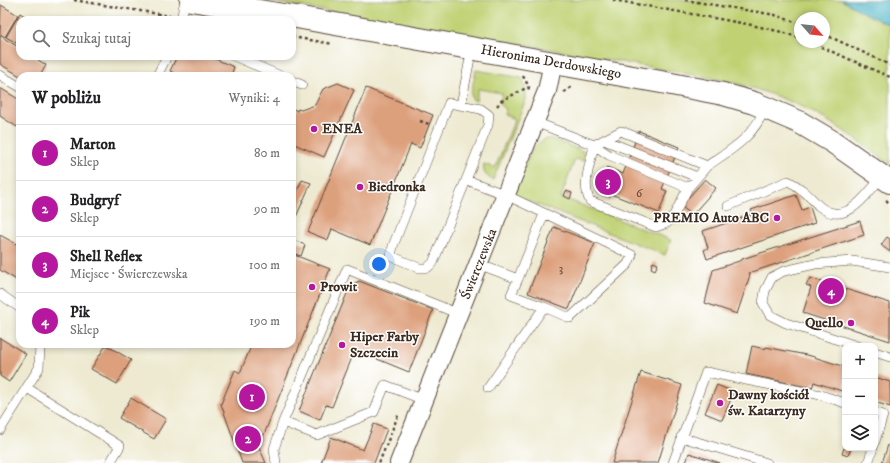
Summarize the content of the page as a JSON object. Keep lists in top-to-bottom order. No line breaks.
{"streets":{"main road":["Hieronima Derdowskiego"],"street":["Świerczewska"]},"crossings":[["Hieronima Derdowskiego","Świerczewska"]],"places":["ENEA","Biedronka","PREMIO Auto ABC","Prowit","Quello","Hiper Farby Szczecin","Dawny kościół św. Katarzyny"],"house_numbers":["6","3"],"north":"bottom right","page":{"search":"Szukaj tutaj","heading":["W pobliżu","Wyniki: 4"],"list":[{"mark":"1","name":"Marton","note":"Sklep","value":"80 m"},{"mark":"2","name":"Budgryf","note":"Sklep","value":"90 m"},{"mark":"3","name":"Shell Reflex","note":"Miejsce · Świerczewska","value":"100 m"},{"mark":"4","name":"Pik","note":"Sklep","value":"190 m"}],"pins":["3","4","1","2"],"map_buttons":["+","−"]}}
